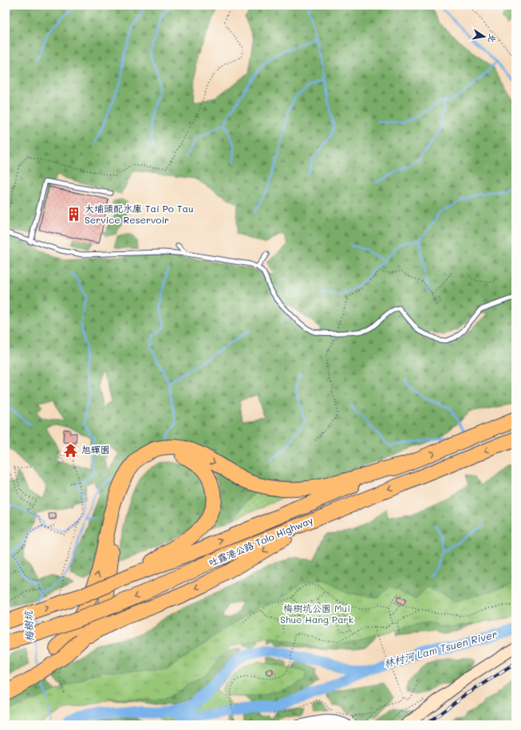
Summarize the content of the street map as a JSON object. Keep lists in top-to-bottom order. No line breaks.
{"streets":{"highway":["吐露港公路 Tolo Highway"]},"water":["梅樹坑","林村河 Lam Tsuen River"],"parks":["梅樹坑公園 Mui Shue Hang Park"],"places":{"building":["大埔頭配水庫 Tai Po Tau Service Reservoir"],"temple":["旭輝園"]},"north":"right"}
